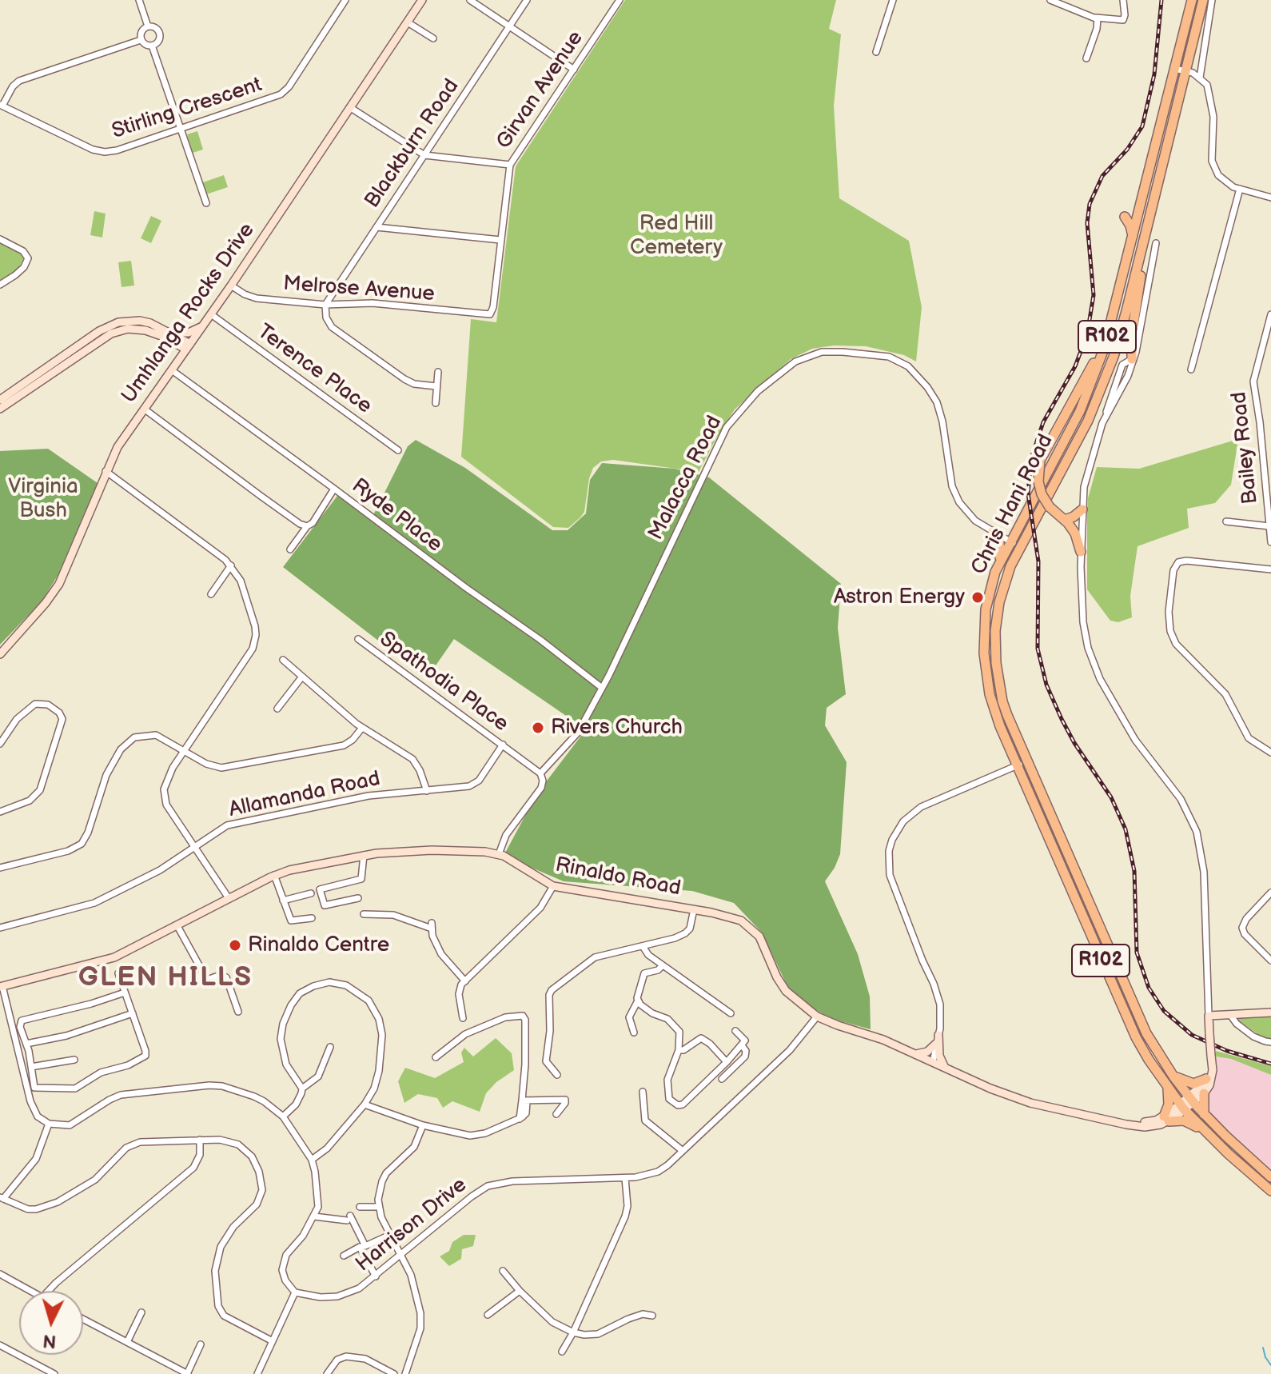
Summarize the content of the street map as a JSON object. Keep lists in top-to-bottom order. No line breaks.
{"streets":{"main road":["R102","Chris Hani Road"],"street":["Girvan Avenue","Stirling Crescent","Blackburn Road","Melrose Avenue","Umhlanga Rocks Drive","Terence Place","Bailey Road","Malacca Road","Ryde Place","Spathodia Place","Allamanda Road","Rinaldo Road","Harrison Drive"]},"crossings":[["Girvan Avenue","Melrose Avenue"],["Blackburn Road","Melrose Avenue"],["Melrose Avenue","Umhlanga Rocks Drive"],["Umhlanga Rocks Drive","Terence Place"],["Umhlanga Rocks Drive","Ryde Place"],["Malacca Road","Chris Hani Road"],["Malacca Road","Ryde Place"],["Malacca Road","Spathodia Place"],["Malacca Road","Rinaldo Road"],["Chris Hani Road","Rinaldo Road"],["Spathodia Place","Allamanda Road"],["Rinaldo Road","Harrison Drive"]],"districts":["GLEN HILLS"],"parks":["Red Hill Cemetery","Virginia Bush"],"places":["Astron Energy","Rivers Church","Rinaldo Centre"],"north":"bottom"}
